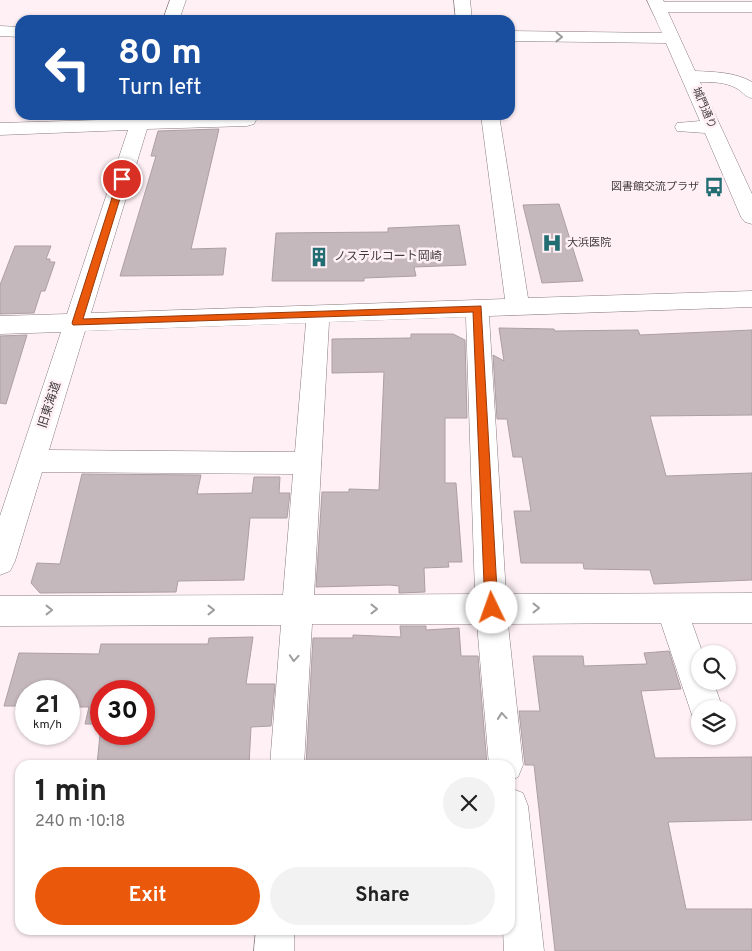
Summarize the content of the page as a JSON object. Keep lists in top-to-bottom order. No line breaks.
{"streets":{"street":["城門通り","旧東海道"]},"places":{"bus stop":["図書館交流プラザ"],"hospital":["大浜医院"],"building":["ノステルコート岡崎"]},"page":{"turn":["80 m","Turn left"],"speed":"21 km/h","limit":"30","heading":["1 min","240 m · 10:18"],"buttons":["Exit","Share"]}}
